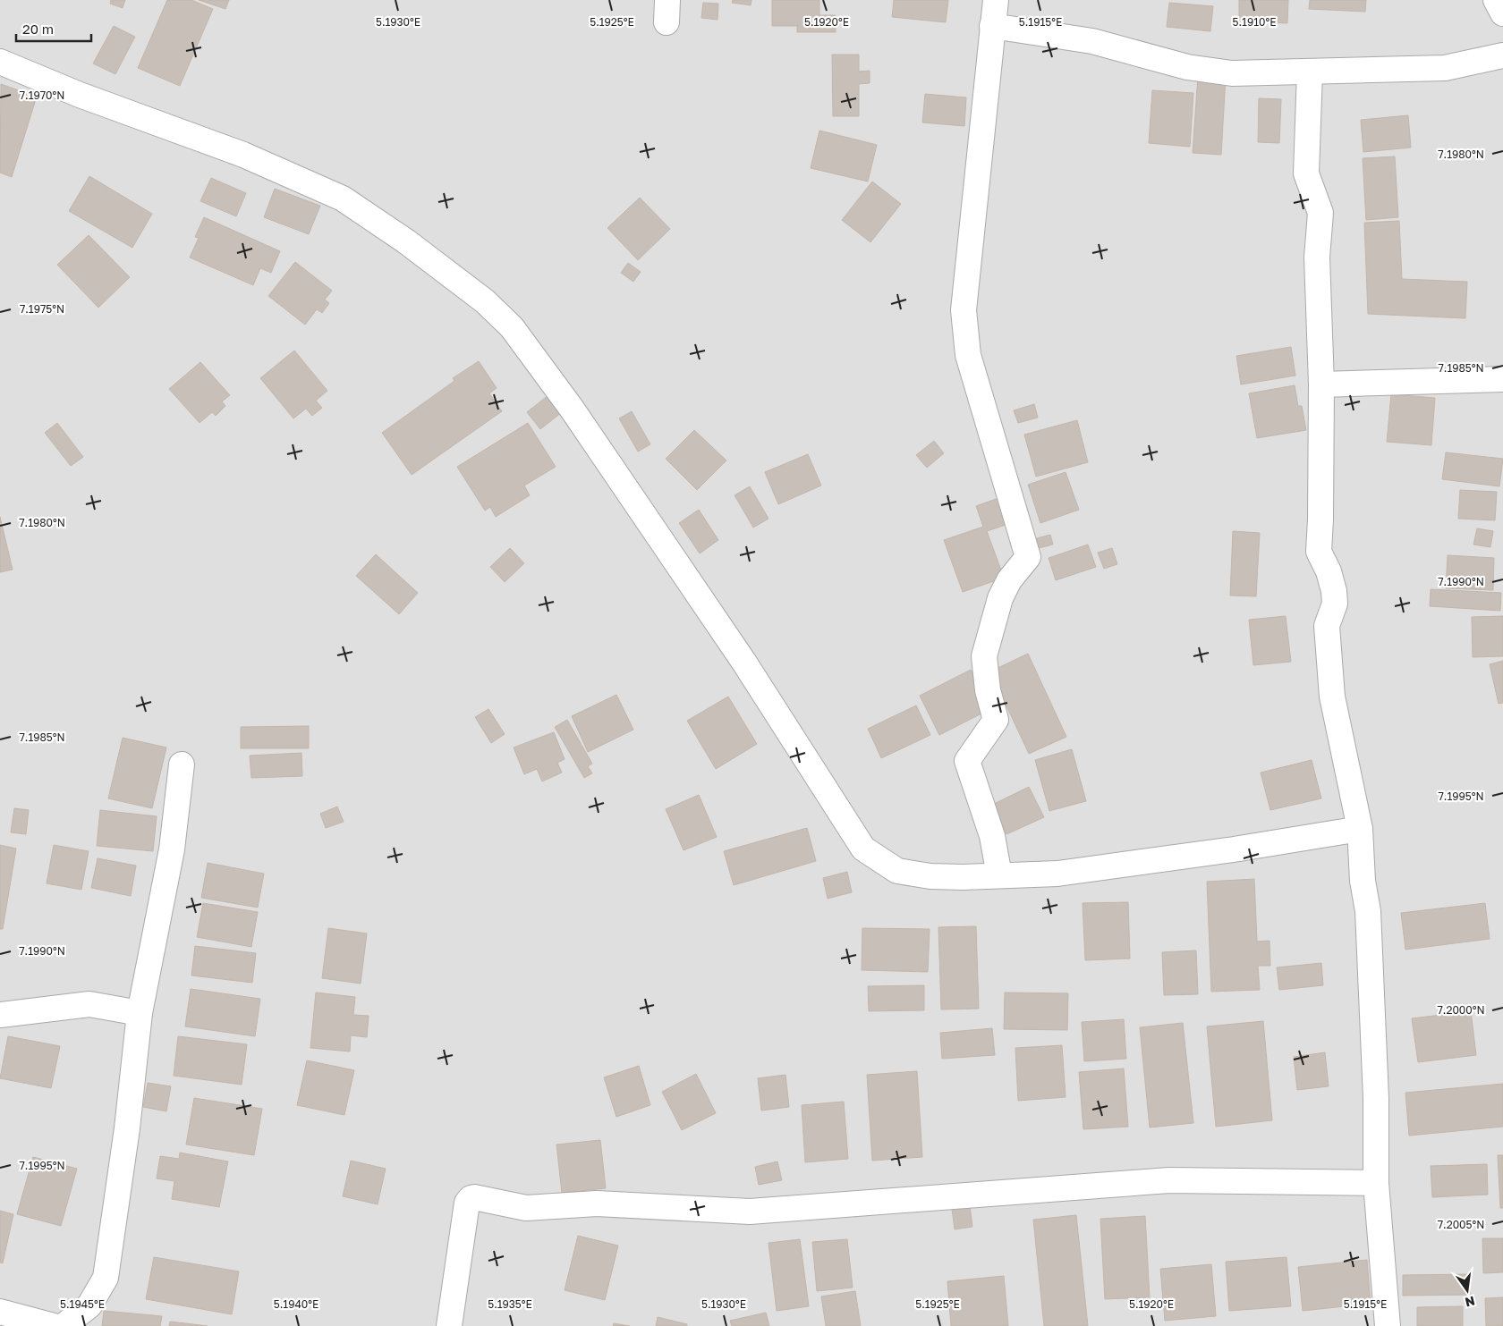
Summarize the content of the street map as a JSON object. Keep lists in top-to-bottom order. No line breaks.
{"scale_bar":"20 m","north":"bottom","coordinates":["5.1930°E","5.1925°E","5.1920°E","5.1915°E","5.1910°E","7.1970°N","7.1980°N","7.1975°N","7.1985°N","7.1990°N","7.1995°N","7.2000°N","7.2005°N","5.1945°E","5.1940°E","5.1935°E"]}
